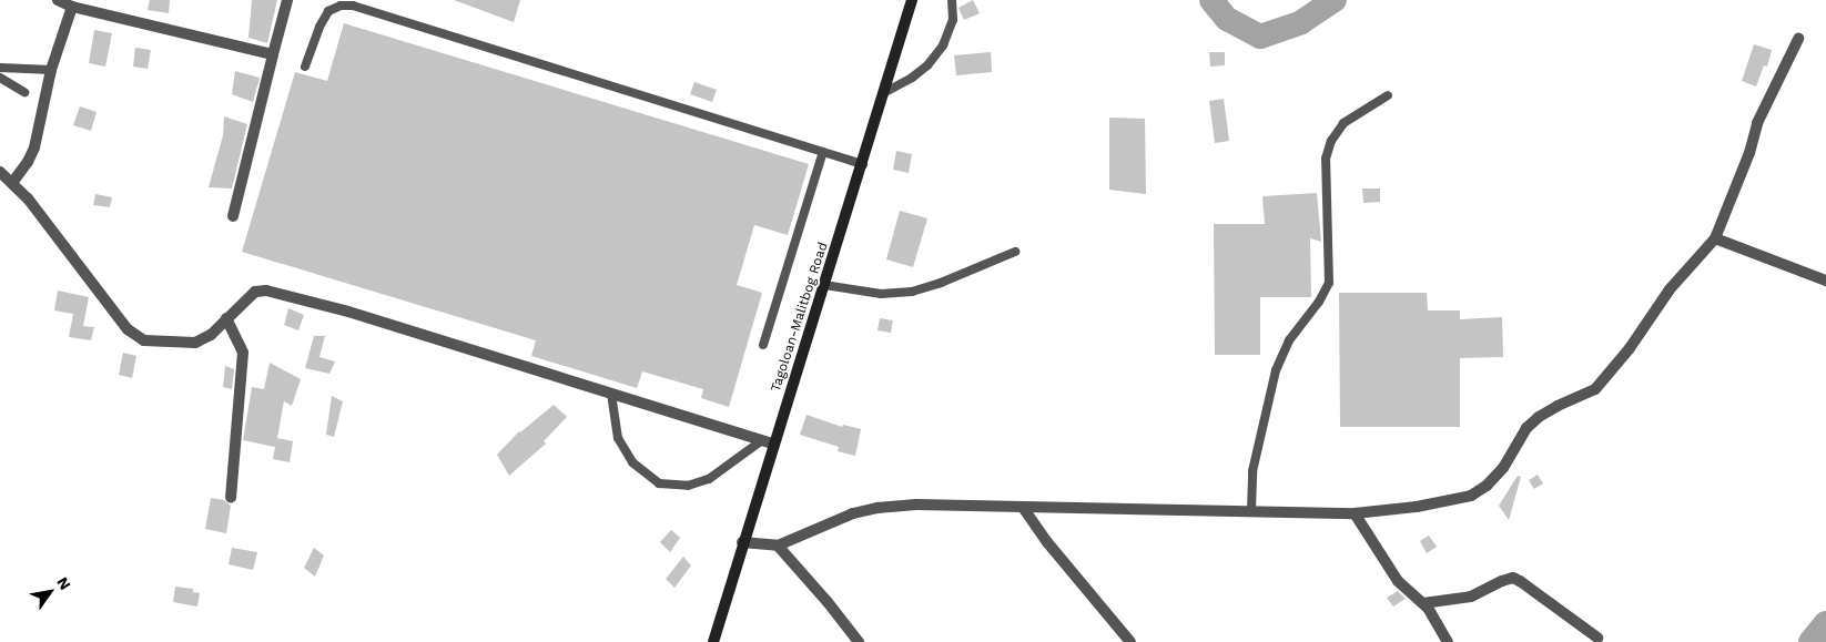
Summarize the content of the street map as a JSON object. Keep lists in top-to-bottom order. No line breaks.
{"streets":{"main road":["Tagoloan-Malitbog Road"]},"north":"top right"}
